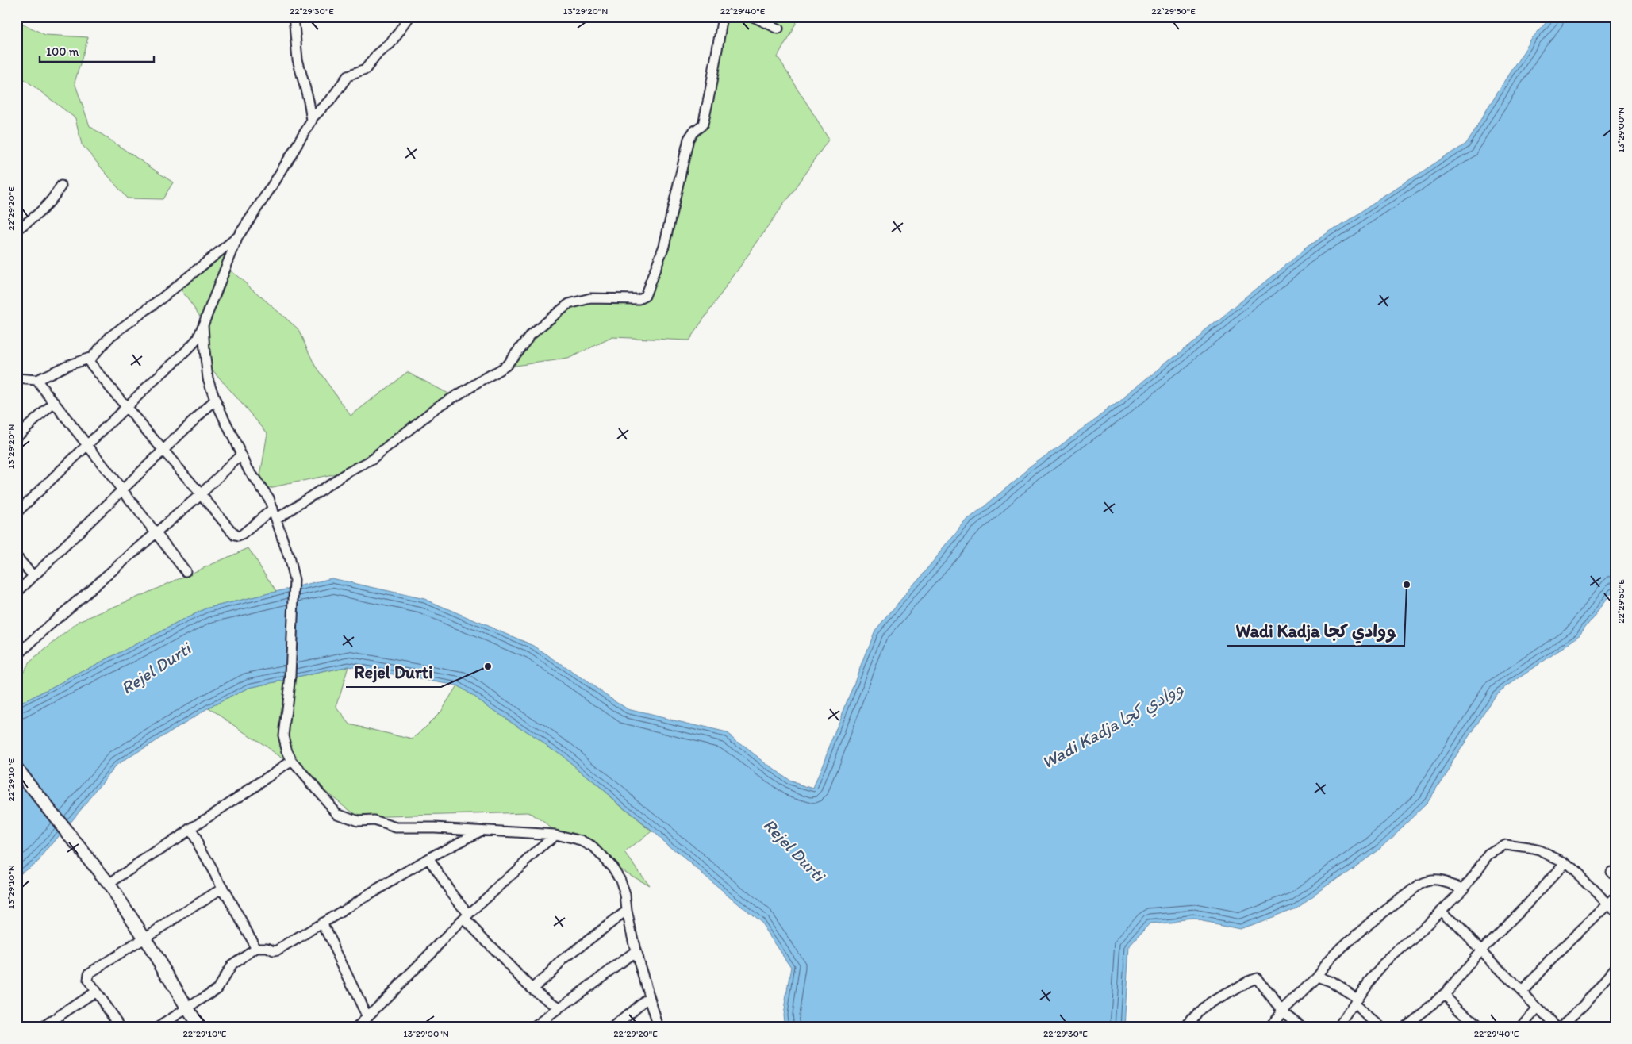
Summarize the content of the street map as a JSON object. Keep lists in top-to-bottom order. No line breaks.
{"water":["Rejel Durti","Wadi Kadja ووادي كجا"],"places":["Wadi Kadja ووادي كجا","Rejel Durti"],"scale_bar":"100 m","coordinates":["22°29'30\"E","13°29'20\"N","22°29'40\"E","22°29'50\"E","13°29'00\"N","22°29'20\"E","22°29'10\"E","13°29'10\"N"]}
